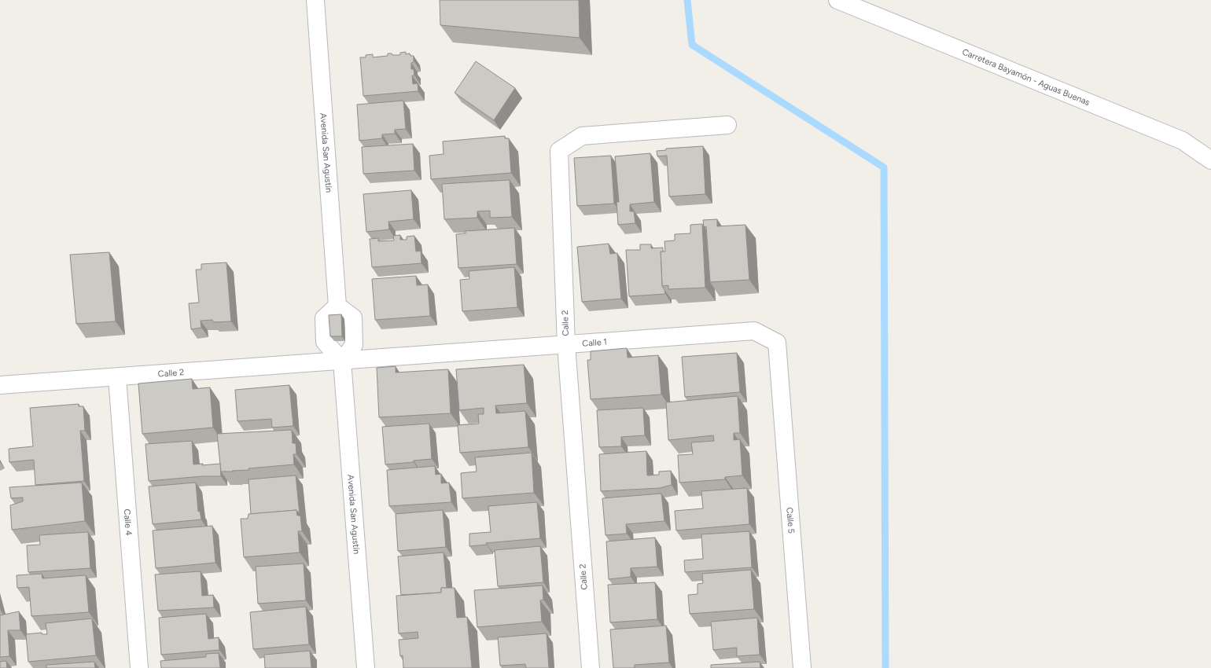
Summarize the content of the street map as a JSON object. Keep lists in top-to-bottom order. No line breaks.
{"streets":{"street":["Carretera Bayamón - Aguas Buenas","Avenida San Agustín","Calle 2","Calle 1","Calle 5","Calle 4"]},"crossings":[["Avenida San Agustín","Calle 2"],["Avenida San Agustín","Calle 1"],["Calle 2","Calle 1"],["Calle 2","Calle 4"],["Calle 1","Calle 5"]]}
